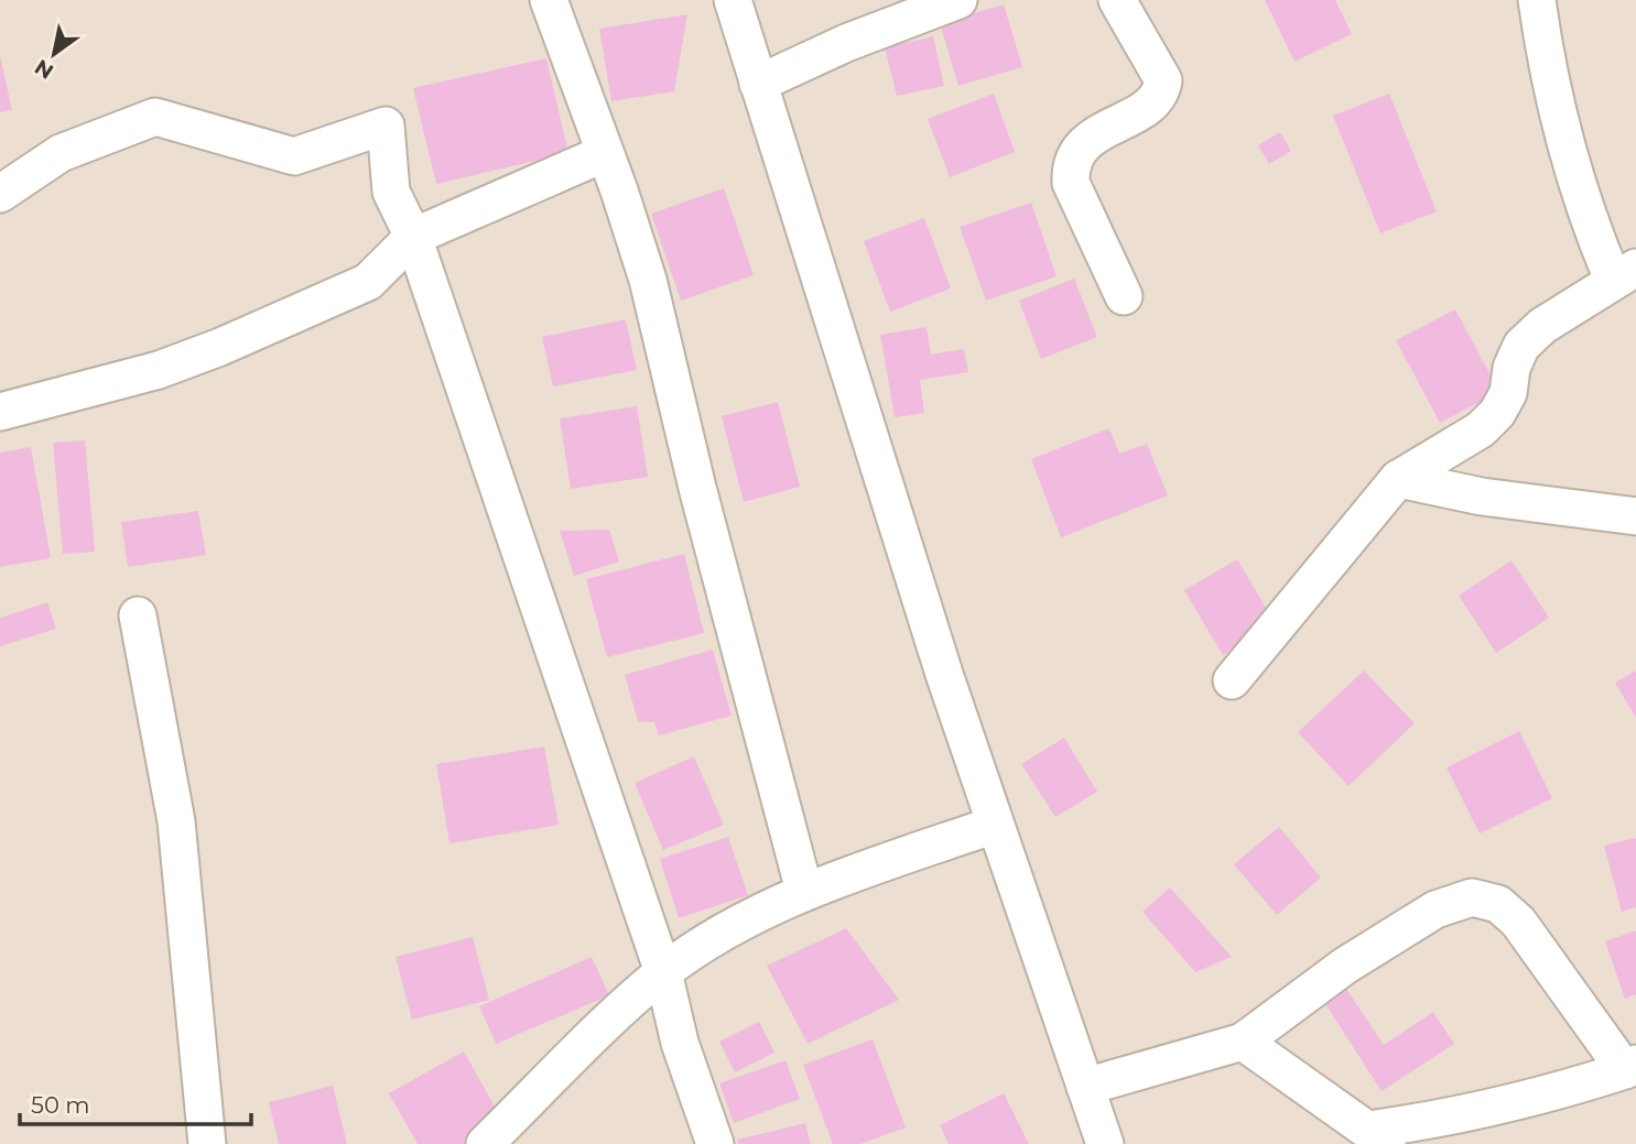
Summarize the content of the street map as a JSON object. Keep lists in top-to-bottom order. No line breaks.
{"scale_bar":"50 m","north":"bottom left"}
